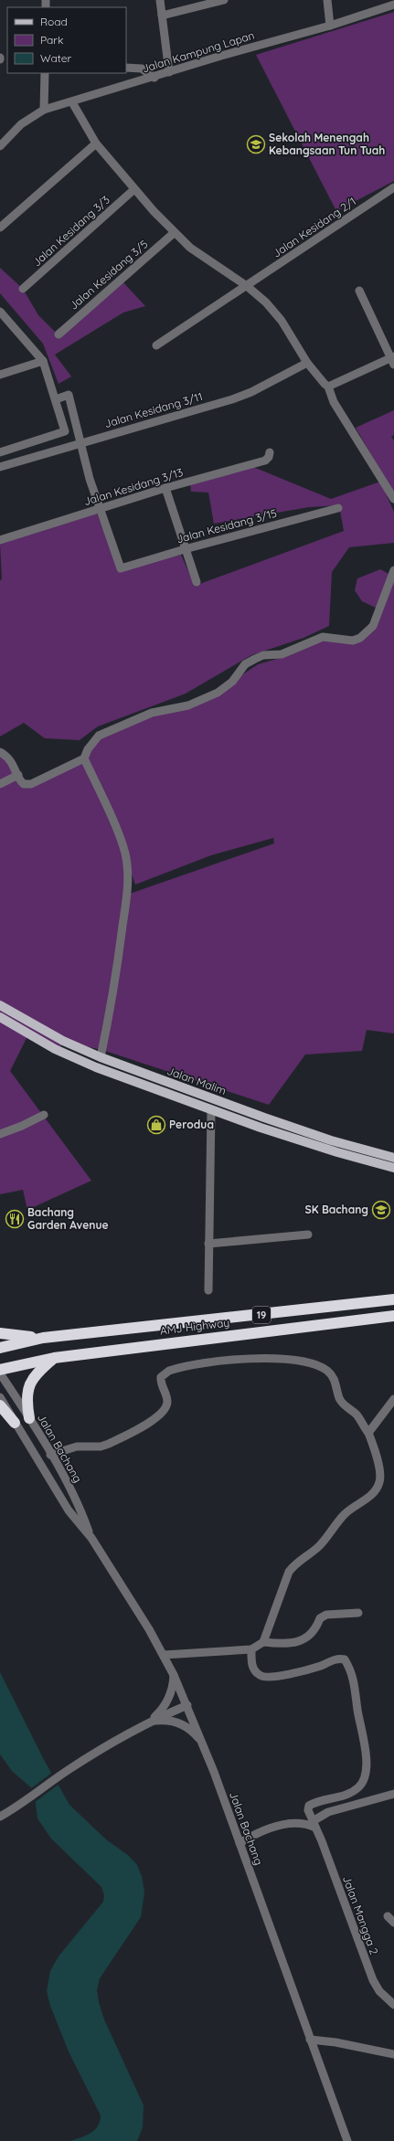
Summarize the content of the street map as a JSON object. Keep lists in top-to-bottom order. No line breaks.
{"streets":{"highway":["19","AMJ Highway"],"main road":["Jalan Malim"],"street":["Jalan Kampung Lapan","Jalan Kesidang 2/1","Jalan Kesidang 3/3","Jalan Kesidang 3/5","Jalan Kesidang 3/11","Jalan Kesidang 3/13","Jalan Kesidang 3/15","Jalan Bachang","Jalan Mangga 2"]},"crossings":[["Jalan Kesidang 3/13","Jalan Kesidang 3/15"]],"places":{"school or university":["Sekolah Menengah Kebangsaan Tun Tuah","SK Bachang"],"shop":["Perodua"],"restaurant":["Bachang Garden Avenue"]},"legend":["Road","Park","Water"]}
